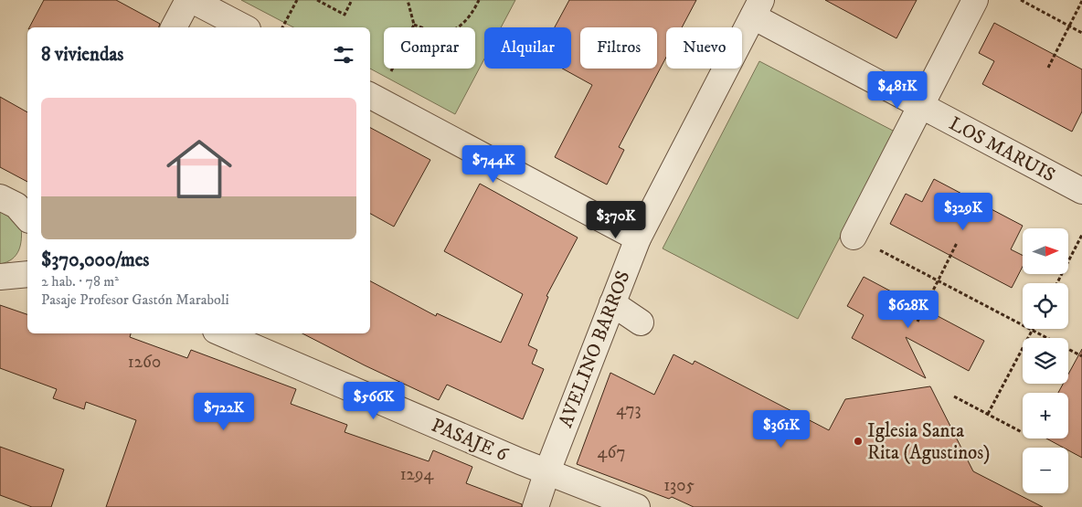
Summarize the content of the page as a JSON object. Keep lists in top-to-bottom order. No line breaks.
{"streets":{"street":["LOS MARUIS","AVELINO BARROS","PASAJE 6"]},"crossings":[["LOS MARUIS","AVELINO BARROS"],["AVELINO BARROS","PASAJE 6"]],"places":["Iglesia Santa Rita (Agustinos)"],"house_numbers":["1260","473","467","1294","1305"],"north":"right","page":{"chip":["Comprar","Alquilar","Filtros","Nuevo"],"heading":"8 viviendas","price":["$481K","$744K","$329K","$370K","$628K","$566K","$722K","$361K"],"list":[{"name":"$370,000/mes","note":"2 hab. · 78 m² · Pasaje Profesor Gastón Maraboli"}],"map_buttons":["+","−"]}}
